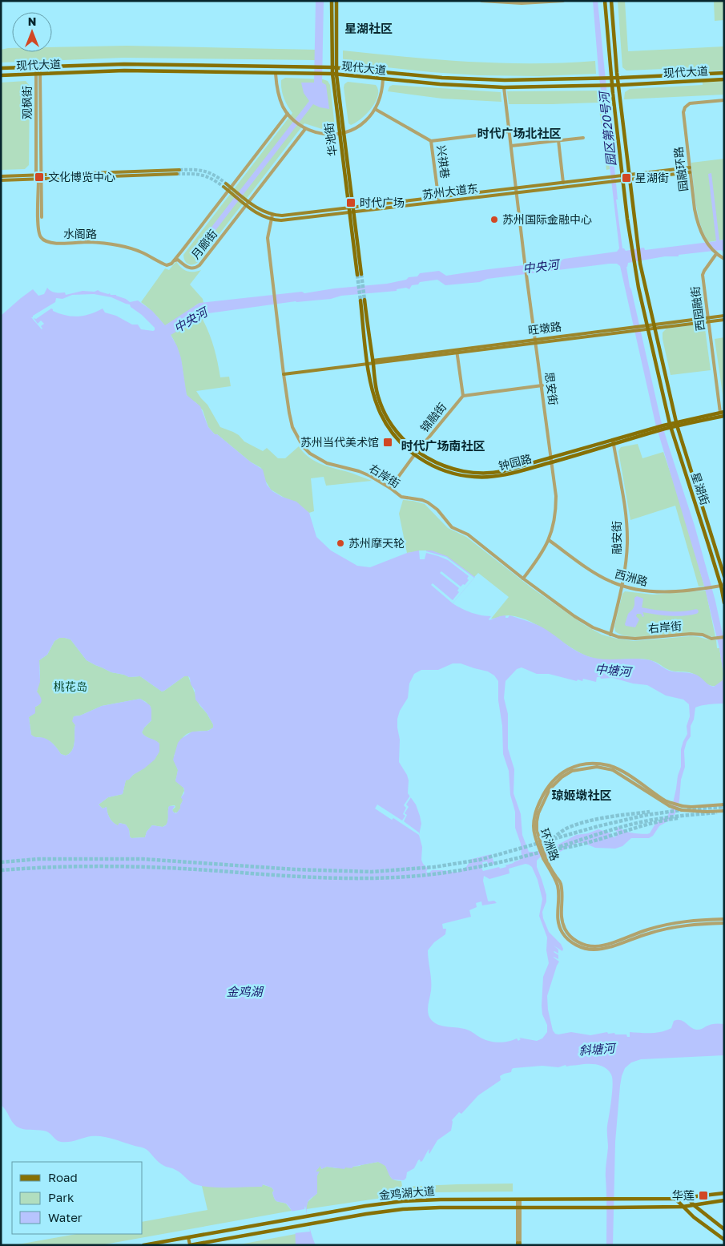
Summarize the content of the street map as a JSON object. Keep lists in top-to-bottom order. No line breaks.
{"streets":{"main road":["现代大道","华池街","苏州大道东","旺墩路","钟园路","星湖街","金鸡湖大道"],"street":["观枫街","兴祺巷","园融环路","水阁路","月廊街","西园融街","思安街","锦融街","右岸街","融安街","西洲路","环洲路"]},"crossings":[["现代大道","观枫街"],["现代大道","华池街"],["现代大道","思安街"],["现代大道","星湖街"],["观枫街","水阁路"],["华池街","苏州大道东"],["兴祺巷","苏州大道东"],["园融环路","苏州大道东"],["园融环路","西园融街"],["苏州大道东","月廊街"],["苏州大道东","思安街"],["苏州大道东","右岸街"],["苏州大道东","星湖街"],["水阁路","月廊街"],["西园融街","旺墩路"],["西园融街","钟园路"],["旺墩路","思安街"],["旺墩路","钟园路"],["旺墩路","右岸街"],["旺墩路","星湖街"],["思安街","钟园路"],["思安街","右岸街"],["思安街","西洲路"],["锦融街","钟园路"],["锦融街","右岸街"],["钟园路","星湖街"],["钟园路","融安街"],["右岸街","融安街"],["星湖街","西洲路"],["融安街","西洲路"]],"districts":["星湖社区","时代广场北社区","时代广场南社区","琼姬墩社区"],"water":["园区第20号河","中央河","中塘河","金鸡湖","斜塘河"],"parks":["桃花岛"],"places":{"transit":["文化博览中心","星湖街","时代广场","苏州当代美术馆","华莲"],"other":["苏州国际金融中心","苏州摩天轮"]},"legend":["Road","Park","Water"],"north":"top"}
